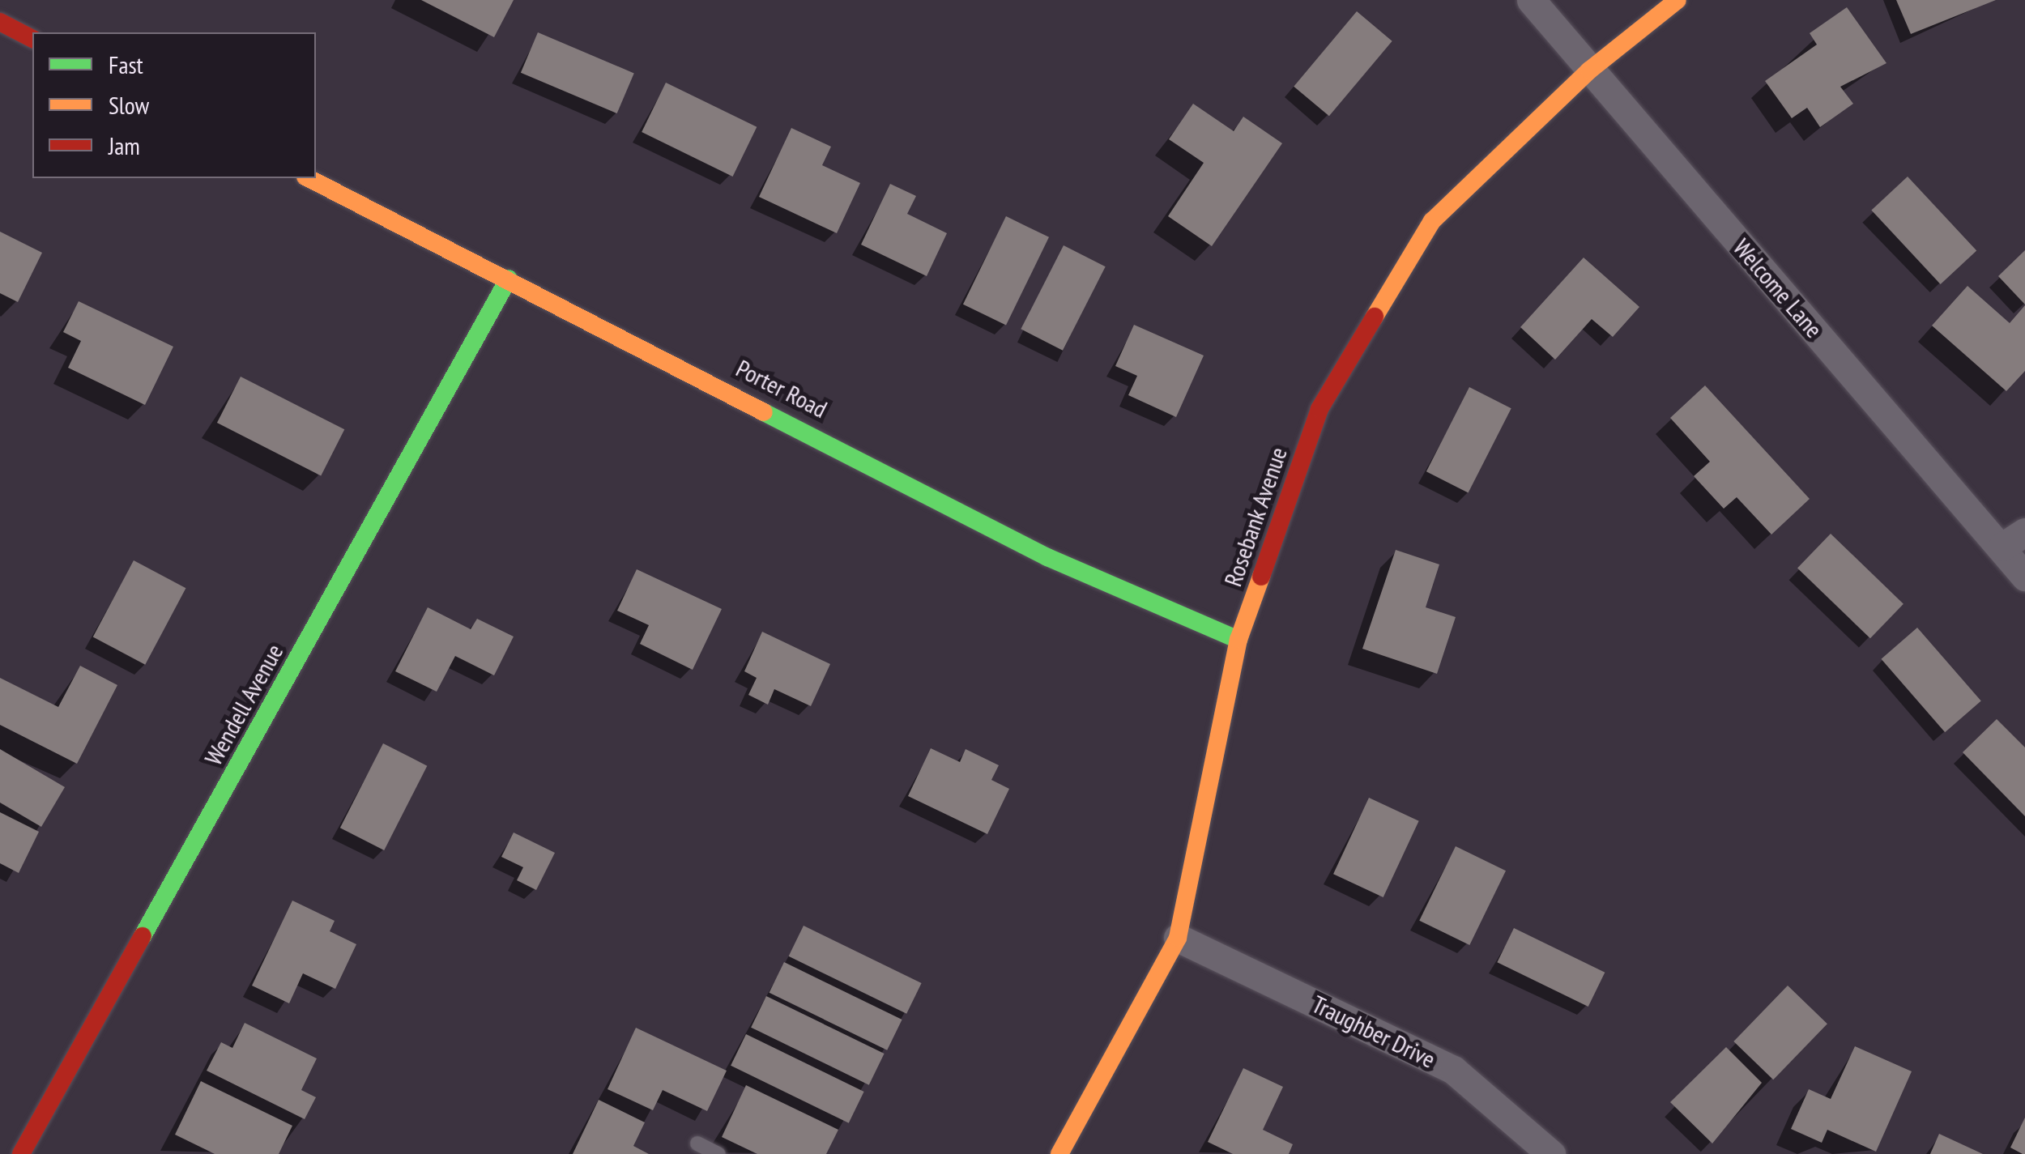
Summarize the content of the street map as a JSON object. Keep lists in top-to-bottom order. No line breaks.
{"streets":{"street":["Welcome Lane","Porter Road","Rosebank Avenue","Wendell Avenue","Traughber Drive"]},"crossings":[["Welcome Lane","Rosebank Avenue"],["Porter Road","Rosebank Avenue"],["Porter Road","Wendell Avenue"],["Rosebank Avenue","Traughber Drive"]],"legend":["Fast","Slow","Jam"]}
